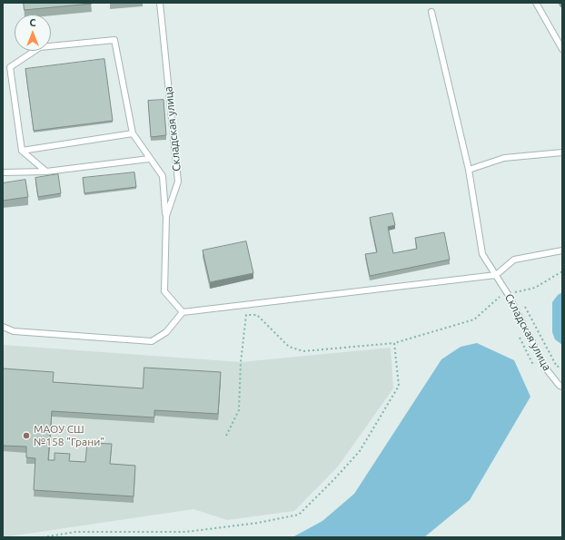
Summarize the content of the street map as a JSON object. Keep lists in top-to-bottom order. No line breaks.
{"streets":{"lane":["Складская улица"]},"places":["МАОУ СШ №158 \"Грани\""],"north":"top"}
